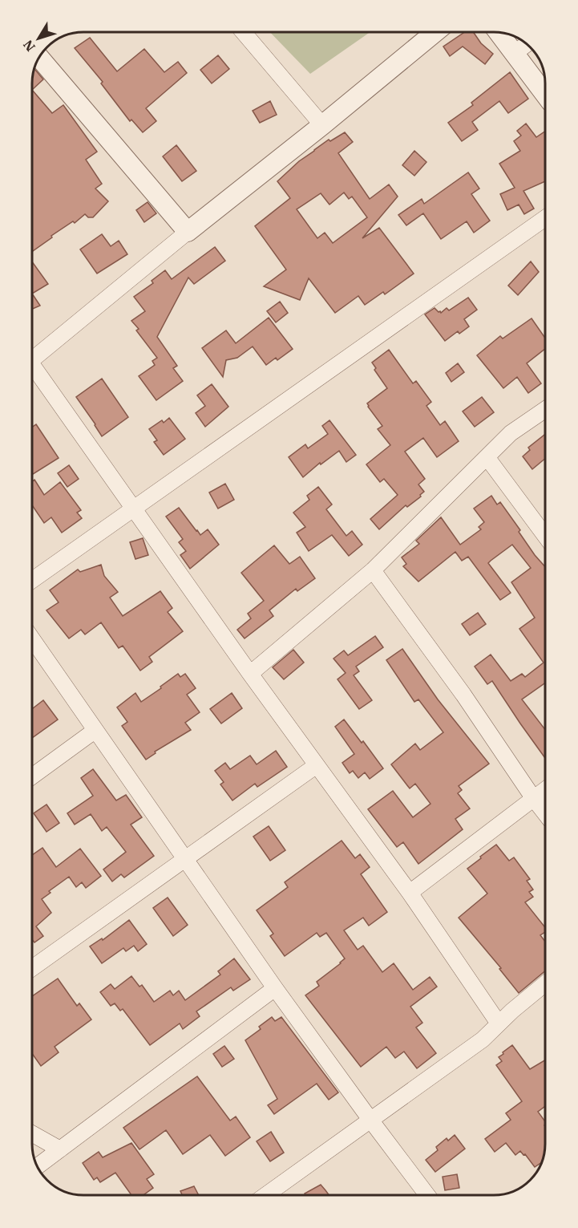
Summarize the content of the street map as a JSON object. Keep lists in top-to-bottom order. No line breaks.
{"north":"bottom left"}
